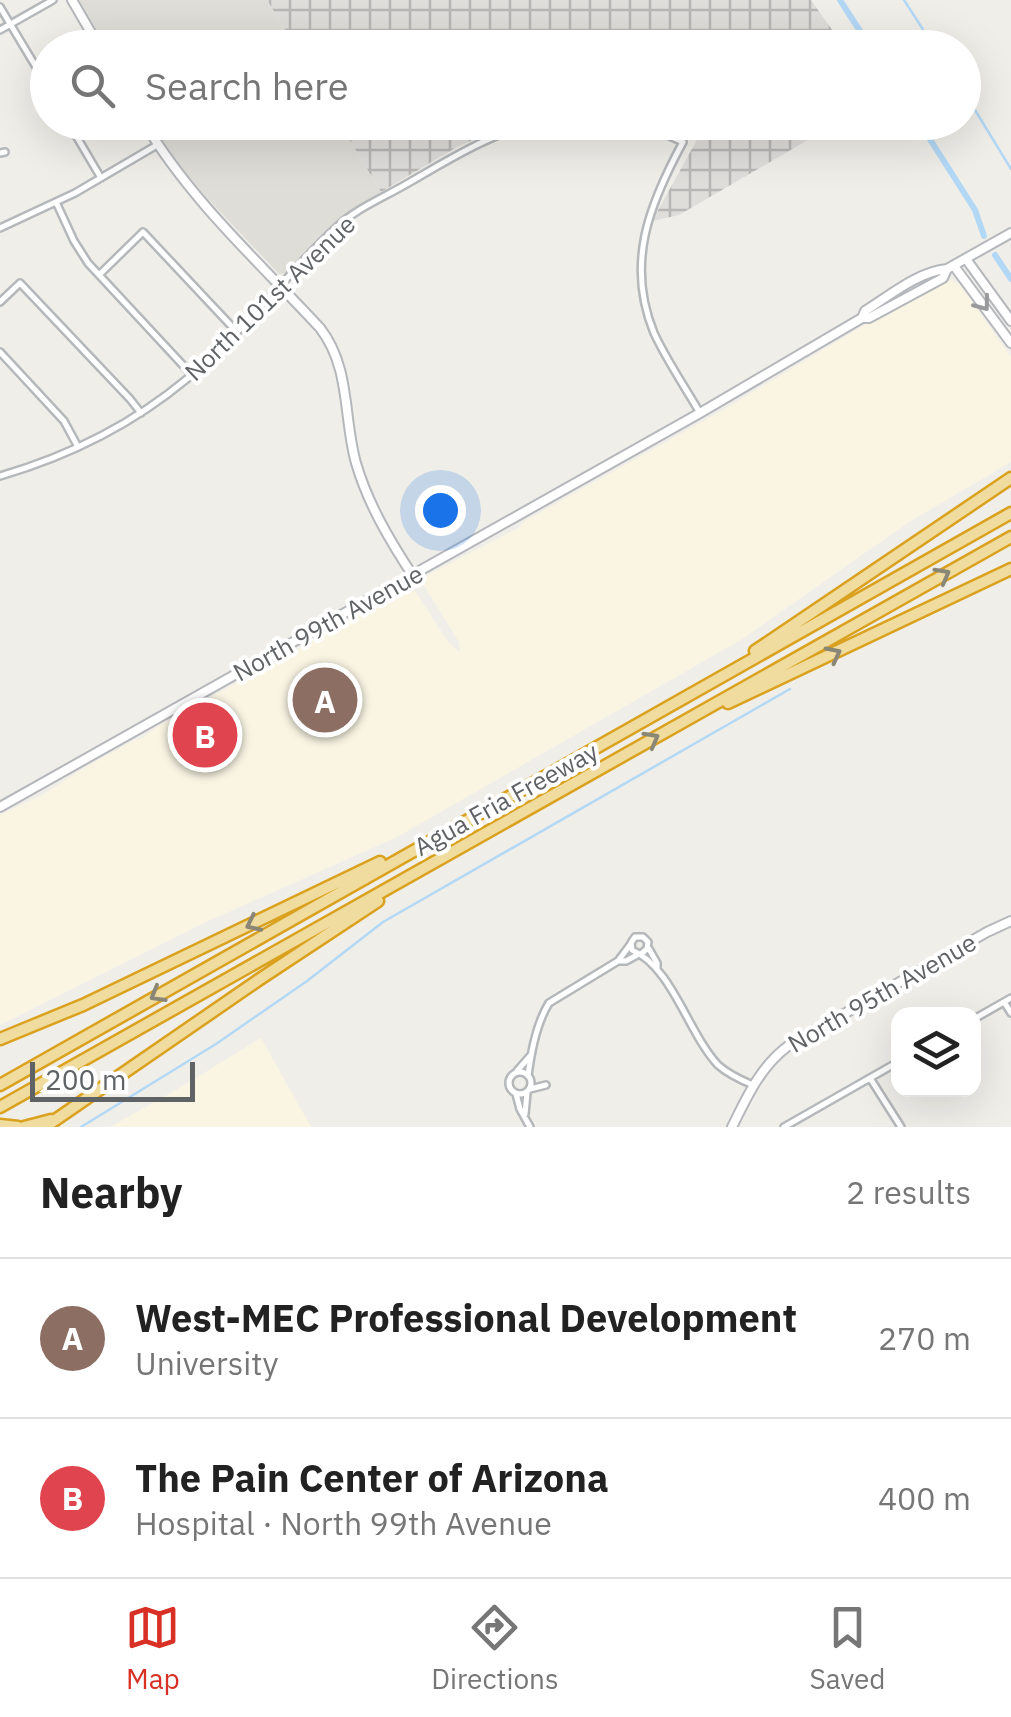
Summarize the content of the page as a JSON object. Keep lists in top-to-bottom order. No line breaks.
{"streets":{"highway":["Agua Fria Freeway"],"main road":["North 99th Avenue","North 95th Avenue"],"street":["North 101st Avenue"]},"scale_bar":"200 m","page":{"search":"Search here","pins":["A","B"],"scale":"200 m","heading":["Nearby","2 results"],"list":[{"mark":"A","name":"West-MEC Professional Development","note":"University","value":"270 m"},{"mark":"B","name":"The Pain Center of Arizona","note":"Hospital · North 99th Avenue","value":"400 m"}],"nav":["Map","Directions","Saved"]}}
